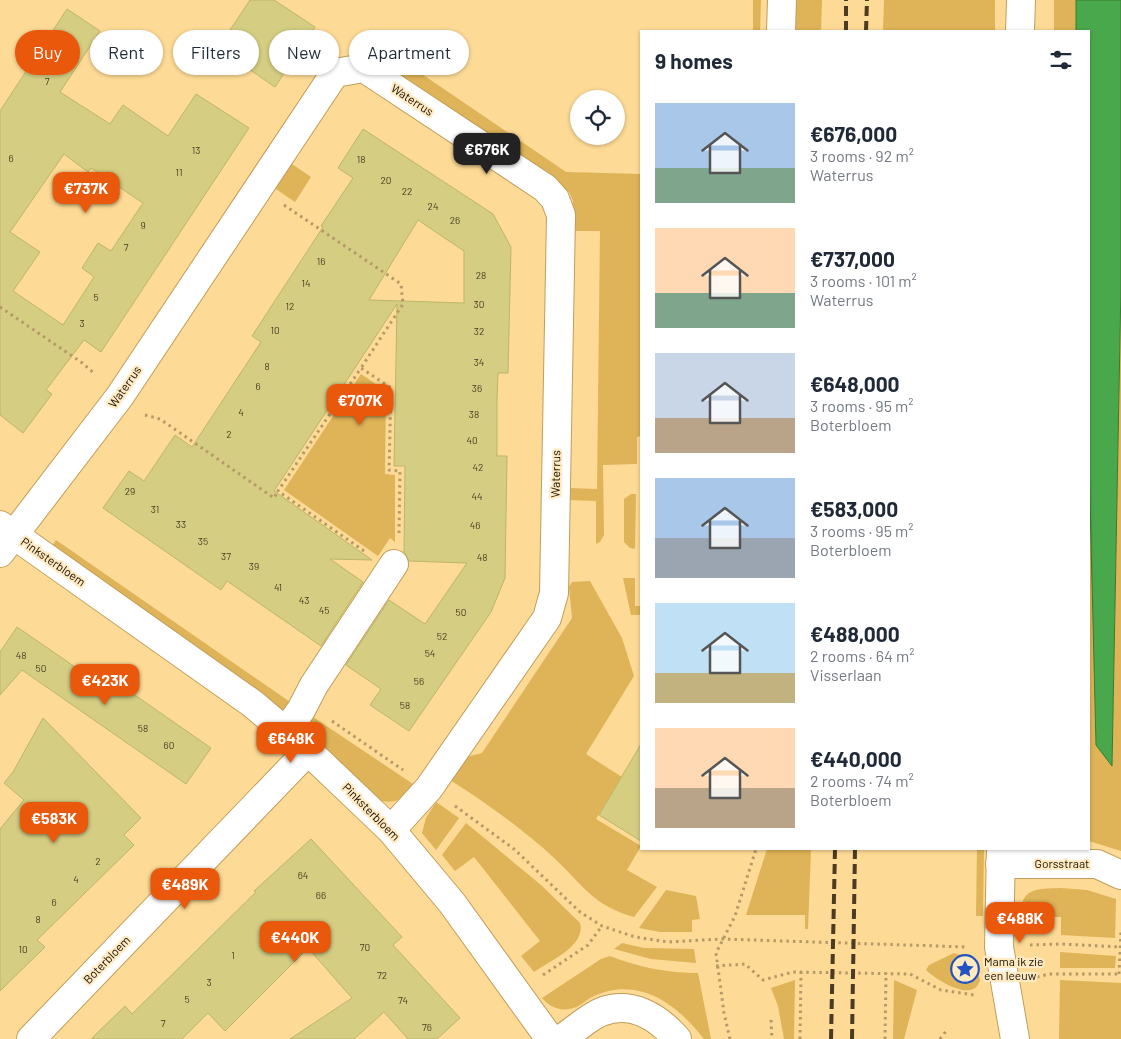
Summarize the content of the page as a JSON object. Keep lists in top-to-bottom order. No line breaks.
{"streets":{"street":["Waterrus","Pinksterbloem","Gorsstraat","Boterbloem"]},"crossings":[["Waterrus","Pinksterbloem"],["Pinksterbloem","Boterbloem"]],"places":{"place":["Mama ik zie een leeuw"]},"house_numbers":["7","13","6","18","11","20","22","24","26","9","7","16","28","14","5","30","12","3","10","32","34","8","6","36","4","38","2","40","42","29","44","31","33","46","35","37","48","39","41","43","45","50","52","54","48","50","56","58","58","60","2","64","4","66","6","8","70","10","1","72","3","5","74","7","76"],"page":{"chip":["Buy","Rent","Filters","New","Apartment"],"heading":"9 homes","list":[{"name":"€676,000","note":"3 rooms · 92 m² · Waterrus"},{"name":"€737,000","note":"3 rooms · 101 m² · Waterrus"},{"name":"€648,000","note":"3 rooms · 95 m² · Boterbloem"},{"name":"€583,000","note":"3 rooms · 95 m² · Boterbloem"},{"name":"€488,000","note":"2 rooms · 64 m² · Visserlaan"},{"name":"€440,000","note":"2 rooms · 74 m² · Boterbloem"}],"price":["€676K","€737K","€707K","€423K","€648K","€583K","€489K","€488K","€440K"]}}
